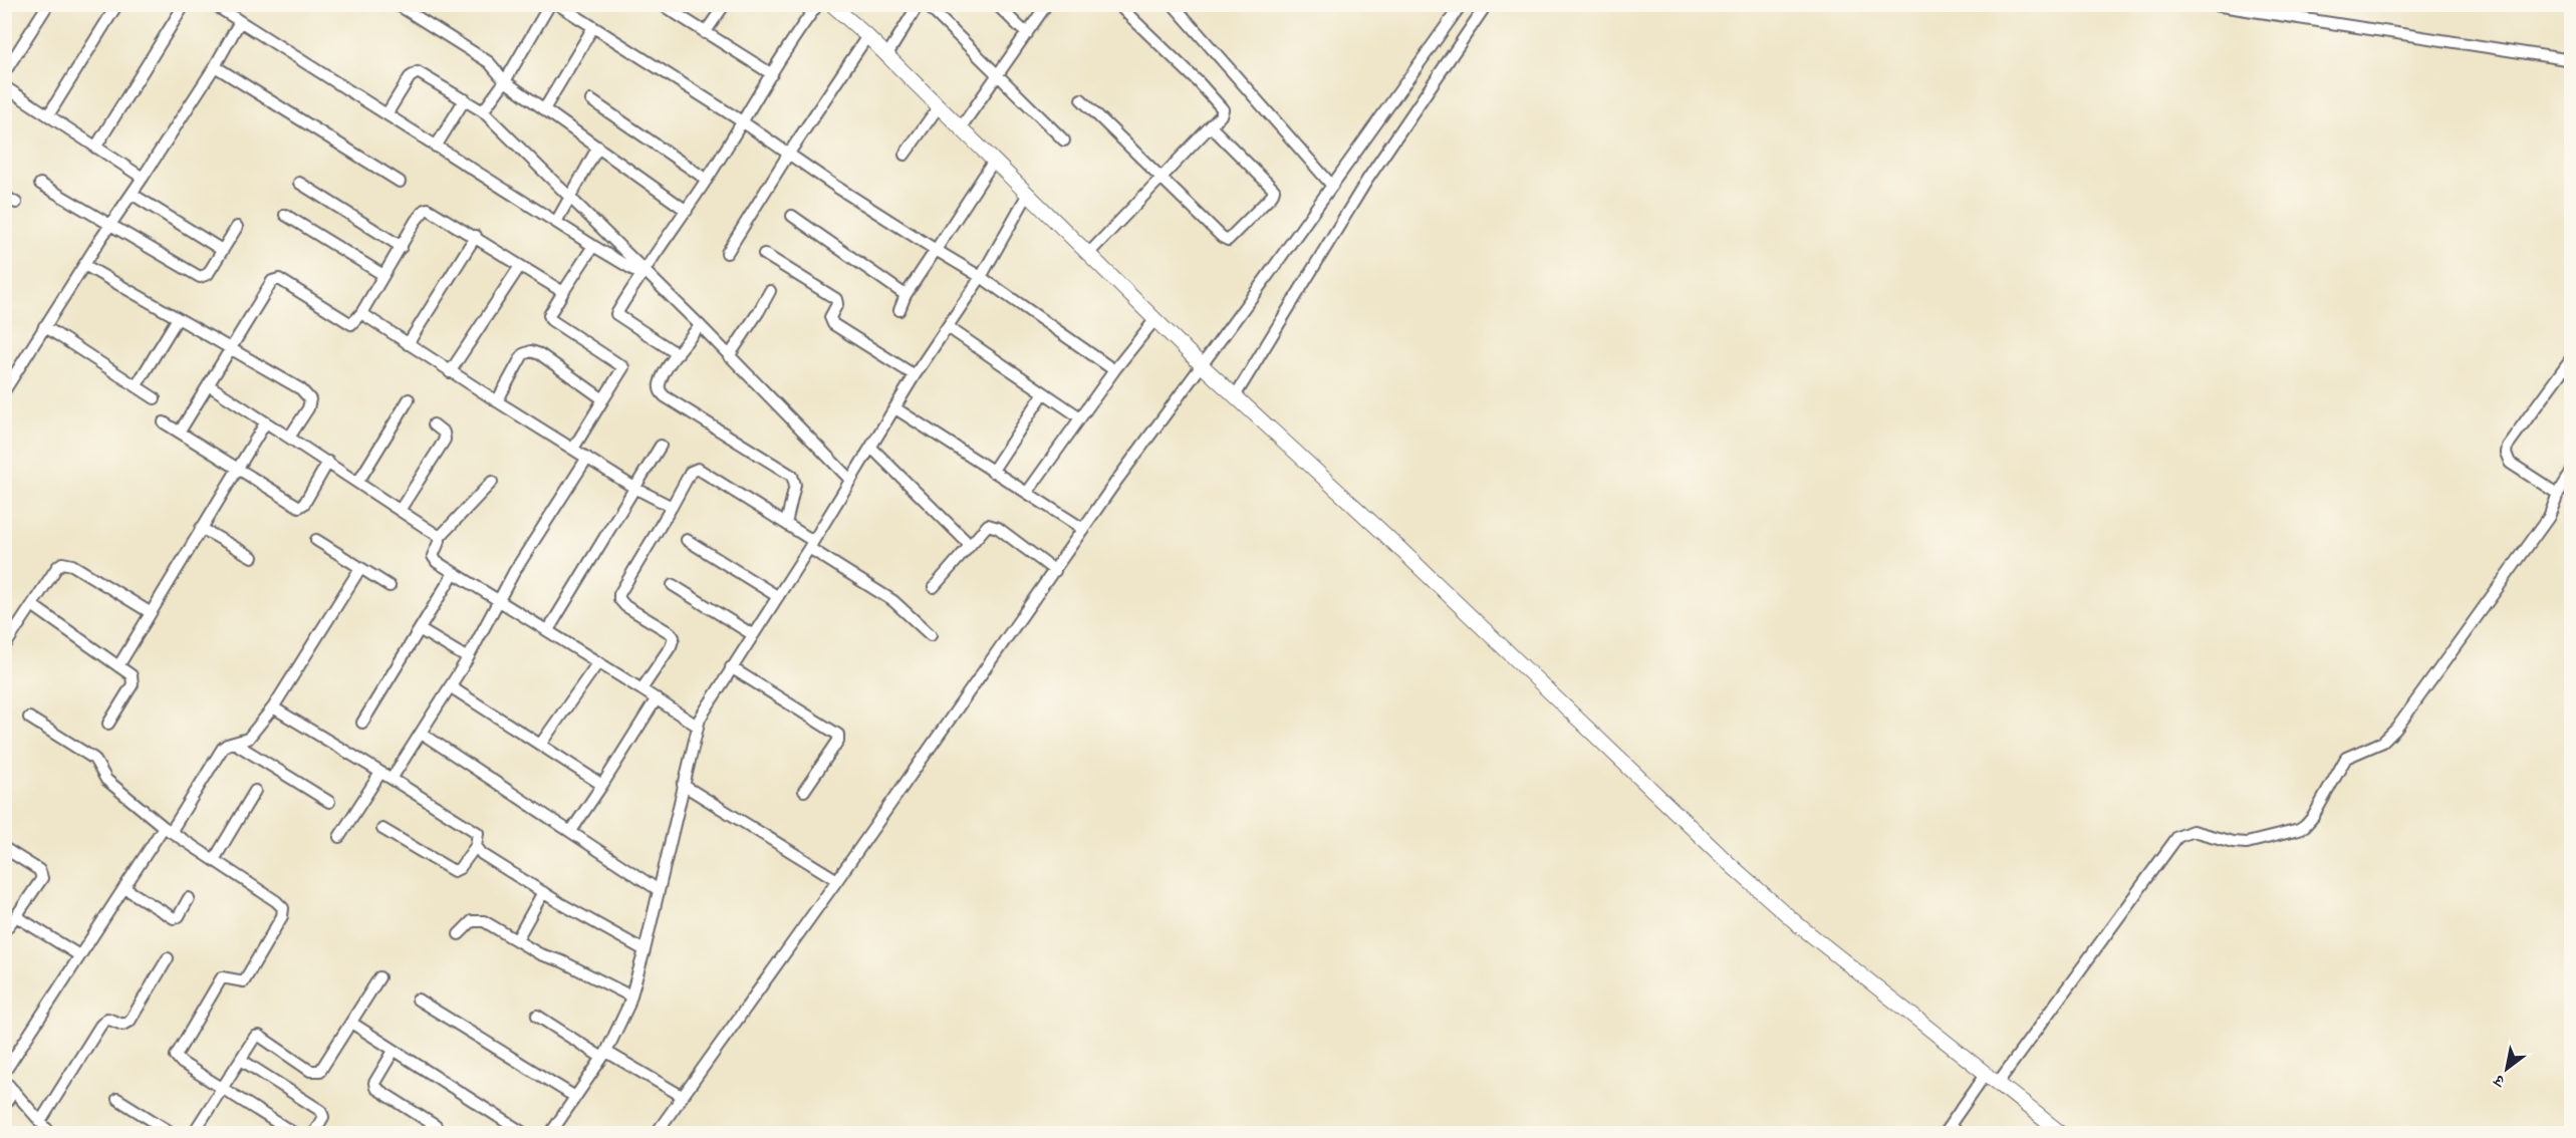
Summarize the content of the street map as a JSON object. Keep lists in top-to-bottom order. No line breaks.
{"north":"bottom left"}
